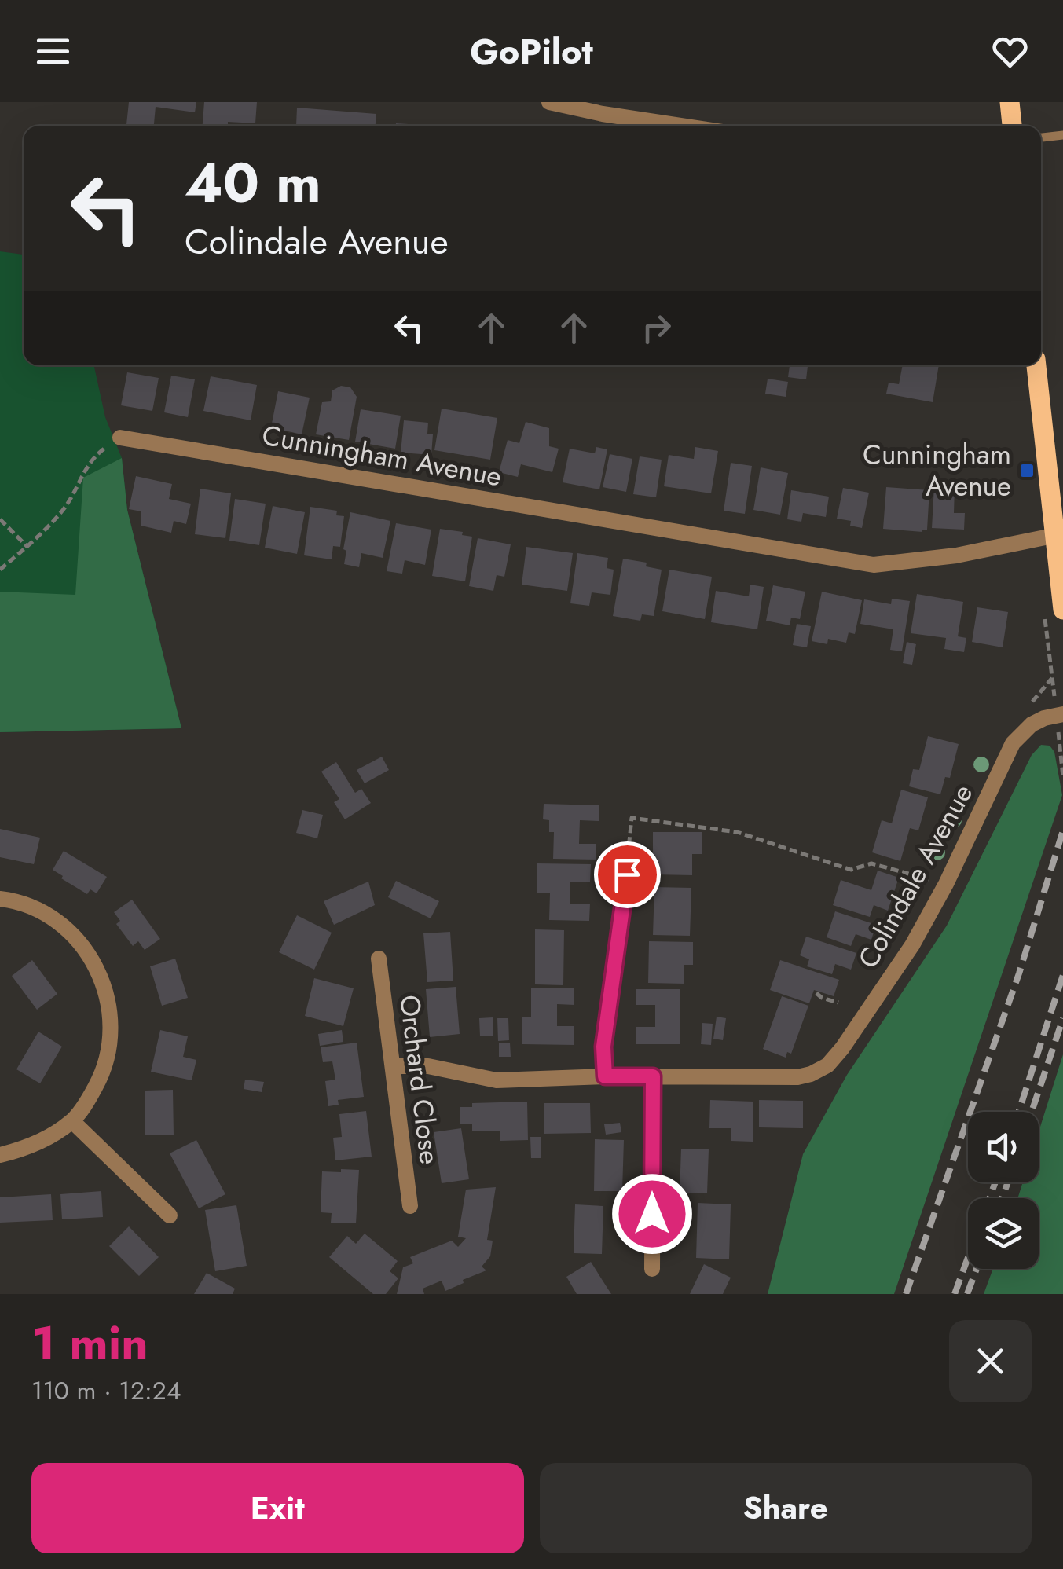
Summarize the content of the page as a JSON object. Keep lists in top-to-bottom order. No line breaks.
{"streets":{"street":["Cunningham Avenue","Colindale Avenue","Orchard Close"]},"crossings":[["Colindale Avenue","Orchard Close"]],"places":{"transit":["Cunningham Avenue"]},"page":{"header":"GoPilot","turn":["40 m","Colindale Avenue"],"heading":["1 min","110 m · 12:24"],"buttons":["Exit","Share"]}}
